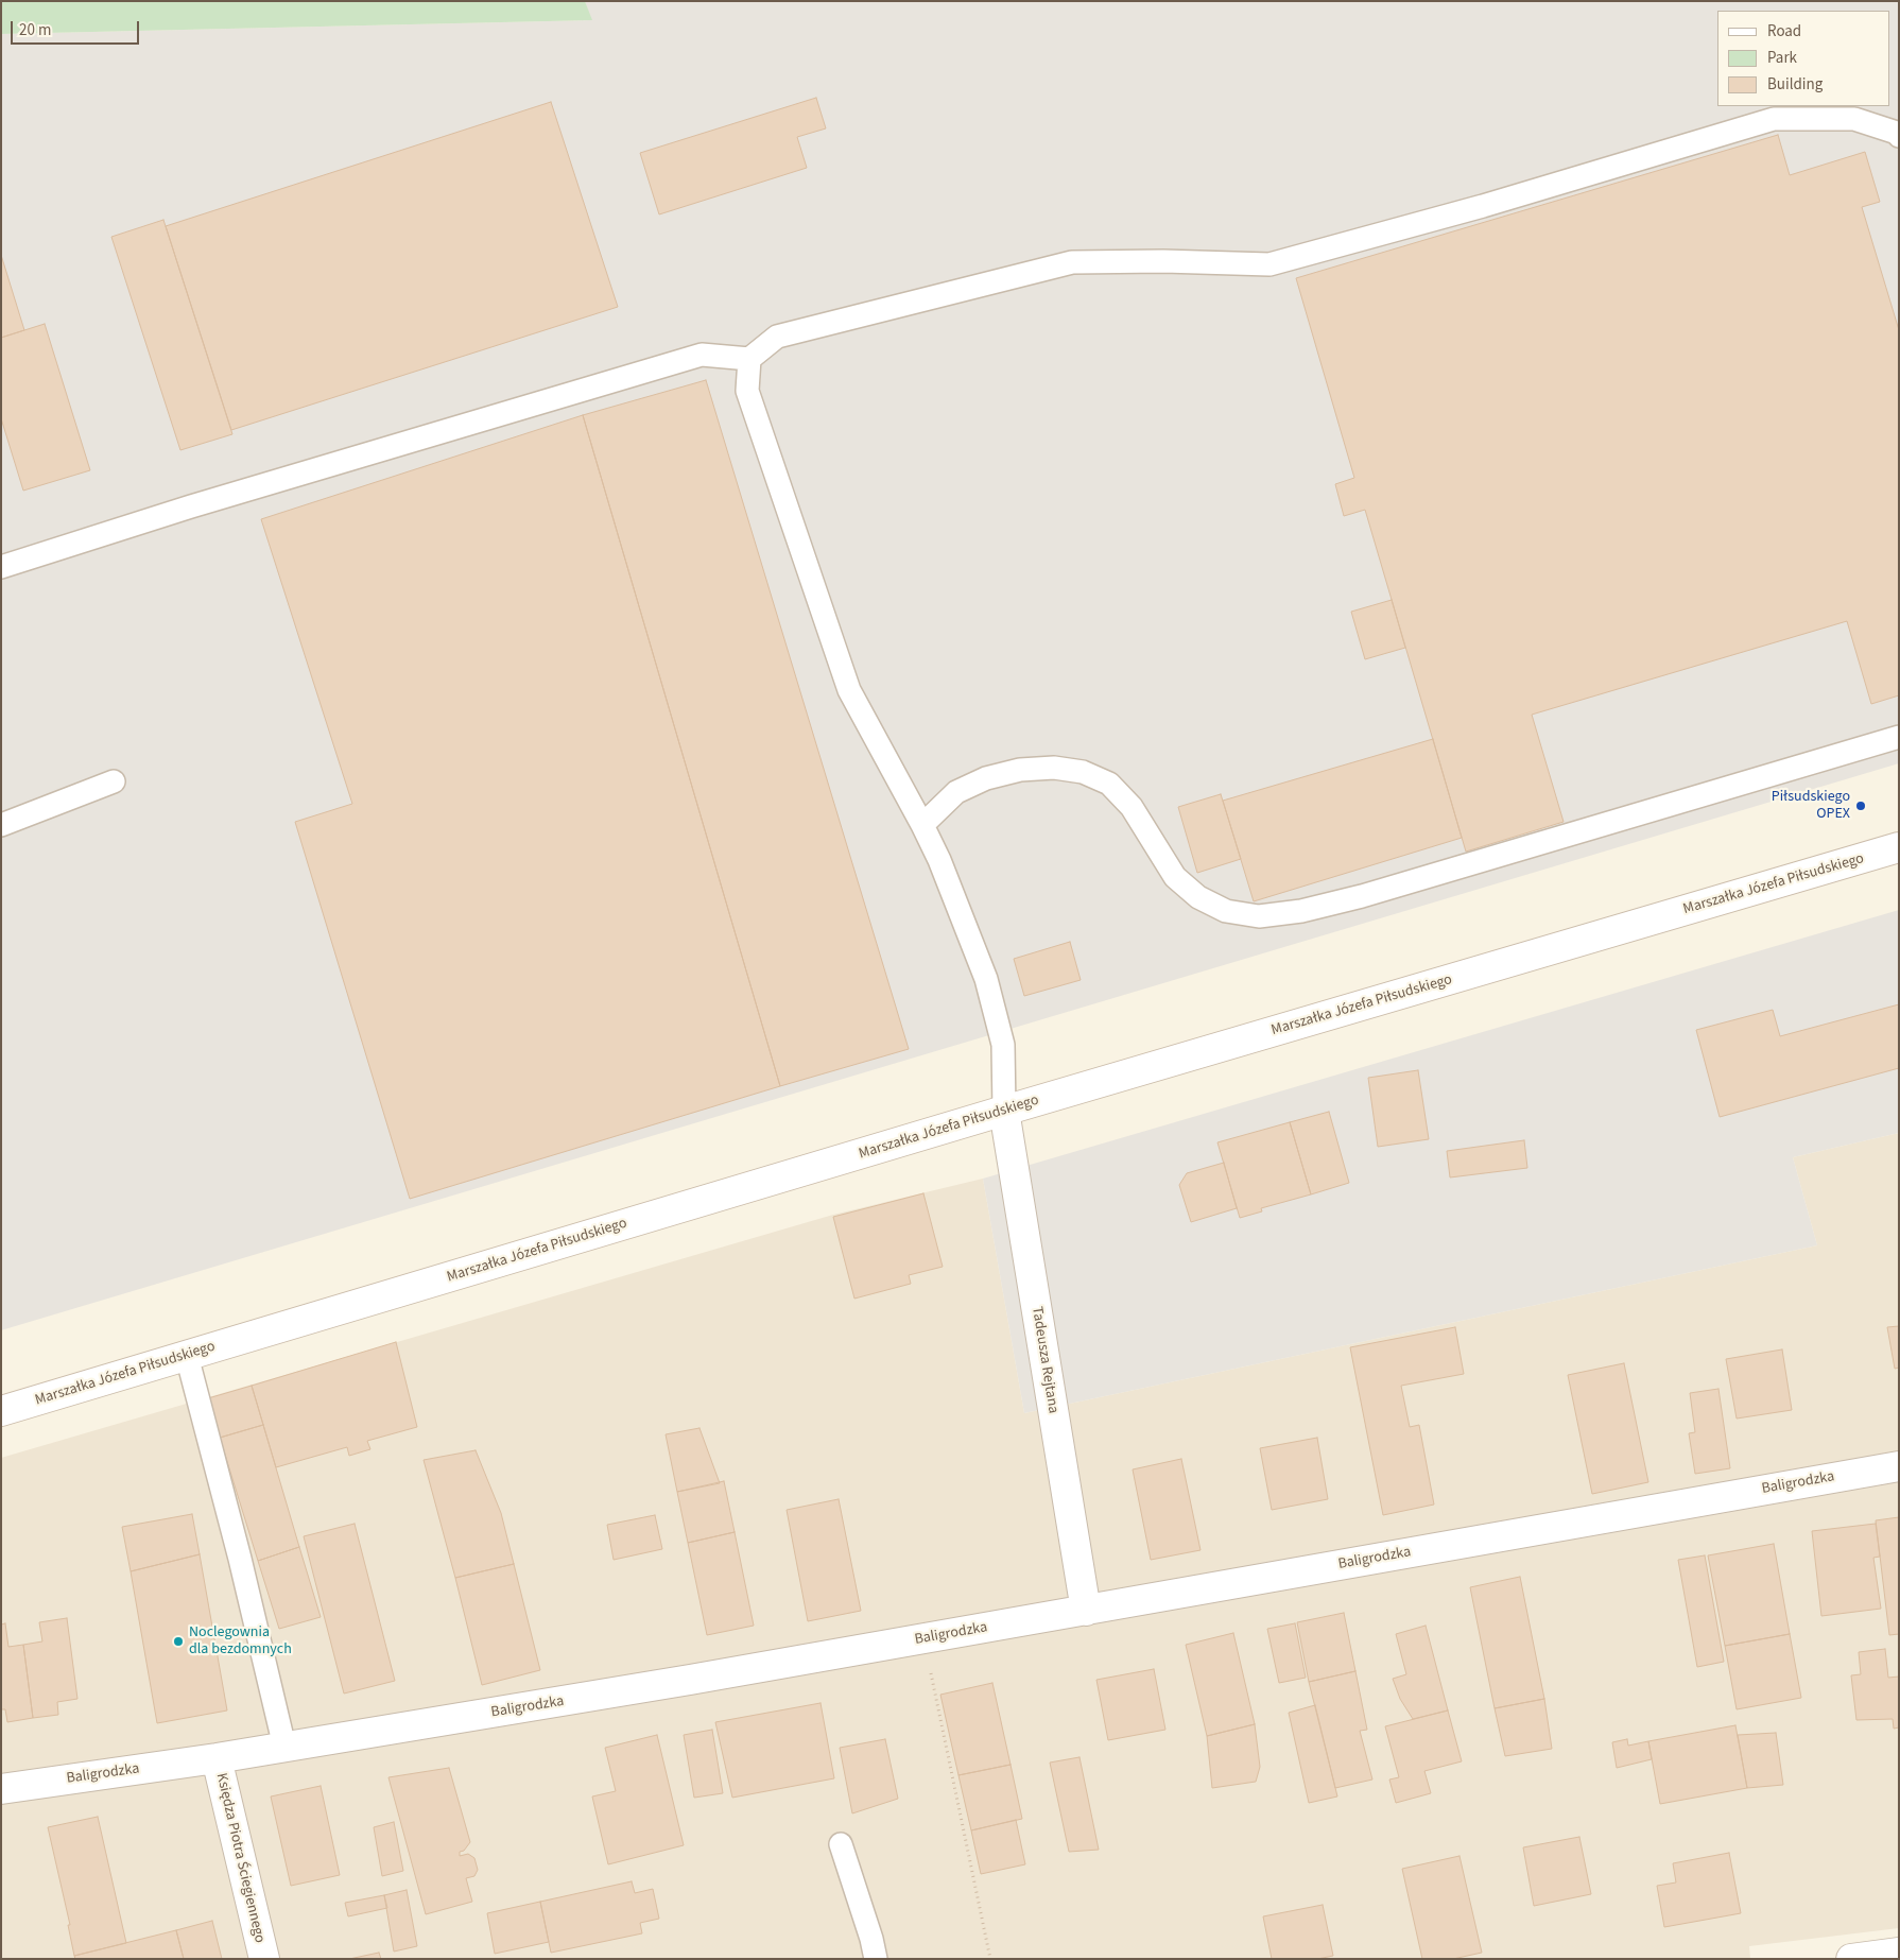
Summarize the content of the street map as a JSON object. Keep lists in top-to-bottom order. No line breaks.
{"streets":{"street":["Marszałka Józefa Piłsudskiego","Tadeusza Rejtana","Baligrodzka","Księdza Piotra Ściegiennego"]},"crossings":[["Marszałka Józefa Piłsudskiego","Tadeusza Rejtana"],["Tadeusza Rejtana","Baligrodzka"],["Baligrodzka","Księdza Piotra Ściegiennego"]],"places":["Piłsudskiego OPEX","Noclegownia dla bezdomnych"],"legend":["Road","Park","Building"],"scale_bar":"20 m"}
